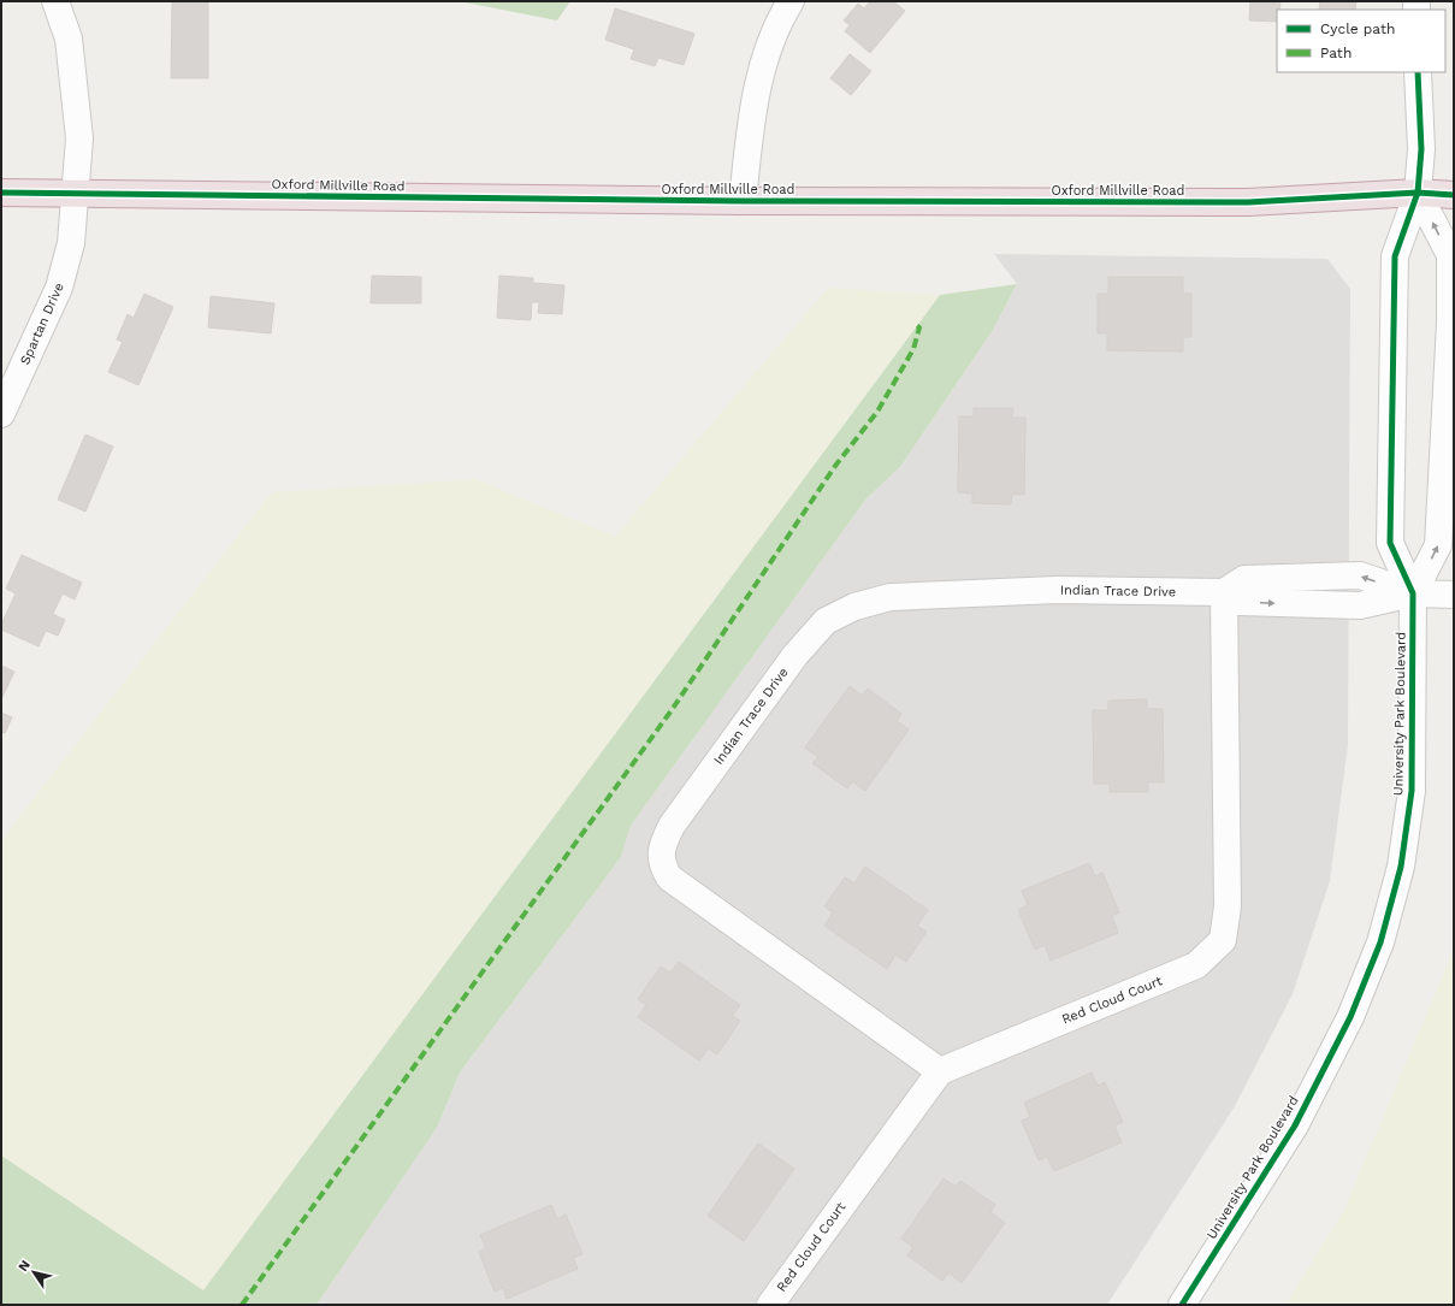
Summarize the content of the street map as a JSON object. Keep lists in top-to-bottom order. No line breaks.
{"streets":{"highway":["Oxford Millville Road"],"street":["Spartan Drive","Indian Trace Drive","University Park Boulevard","Red Cloud Court"]},"crossings":[["Oxford Millville Road","Spartan Drive"],["Oxford Millville Road","University Park Boulevard"],["Indian Trace Drive","Red Cloud Court"]],"legend":["Cycle path","Path"],"north":"top left"}
